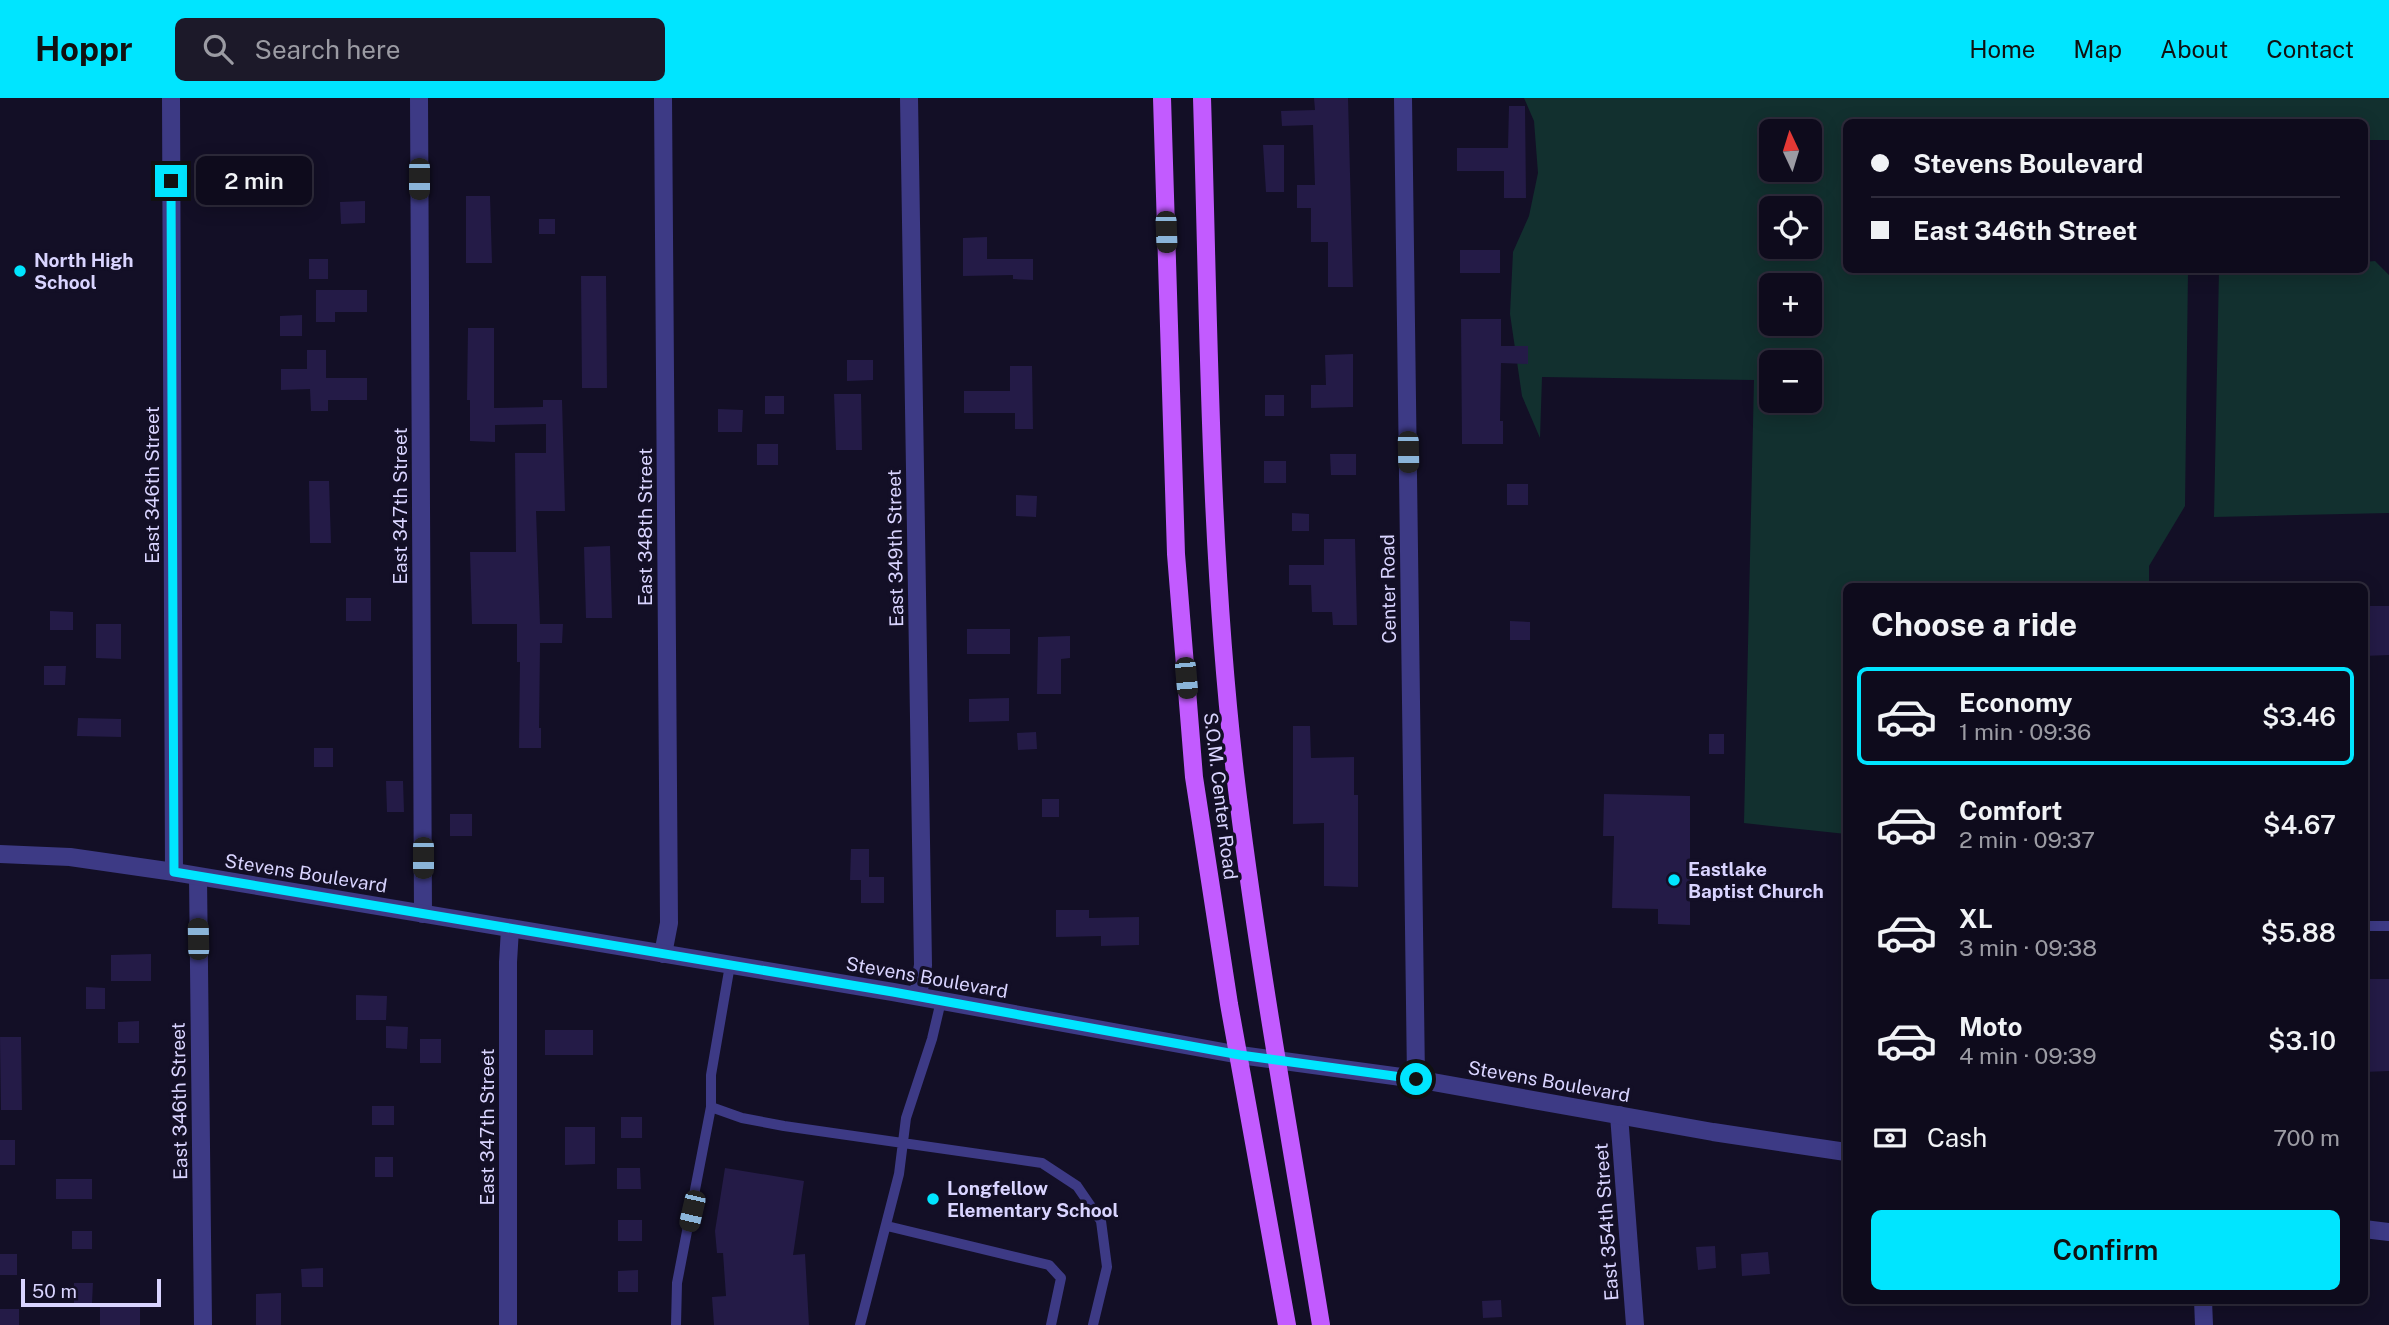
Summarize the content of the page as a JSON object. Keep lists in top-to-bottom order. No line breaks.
{"streets":{"main road":["S.O.M. Center Road"],"street":["East 346th Street","East 347th Street","East 348th Street","East 349th Street","Center Road","Stevens Boulevard","East 354th Street"]},"crossings":[["East 346th Street","Stevens Boulevard"],["East 347th Street","Stevens Boulevard"],["East 348th Street","Stevens Boulevard"],["East 349th Street","Stevens Boulevard"],["Center Road","Stevens Boulevard"],["S.O.M. Center Road","Stevens Boulevard"],["Stevens Boulevard","East 354th Street"]],"places":["North High School","Eastlake Baptist Church","Longfellow Elementary School"],"scale_bar":"50 m","north":"top","page":{"header":"Hoppr","search":"Search here","nav":["Home","Map","About","Contact"],"map_buttons":["+","−"],"banner":["Stevens Boulevard","East 346th Street"],"bubble":"2 min","heading":"Choose a ride","list":[{"name":"Economy","note":"1 min · 09:36","value":"$3.46"},{"name":"Comfort","note":"2 min · 09:37","value":"$4.67"},{"name":"XL","note":"3 min · 09:38","value":"$5.88"},{"name":"Moto","note":"4 min · 09:39","value":"$3.10"}],"pay":["Cash","700 m"],"buttons":"Confirm","scale":"50 m"}}
